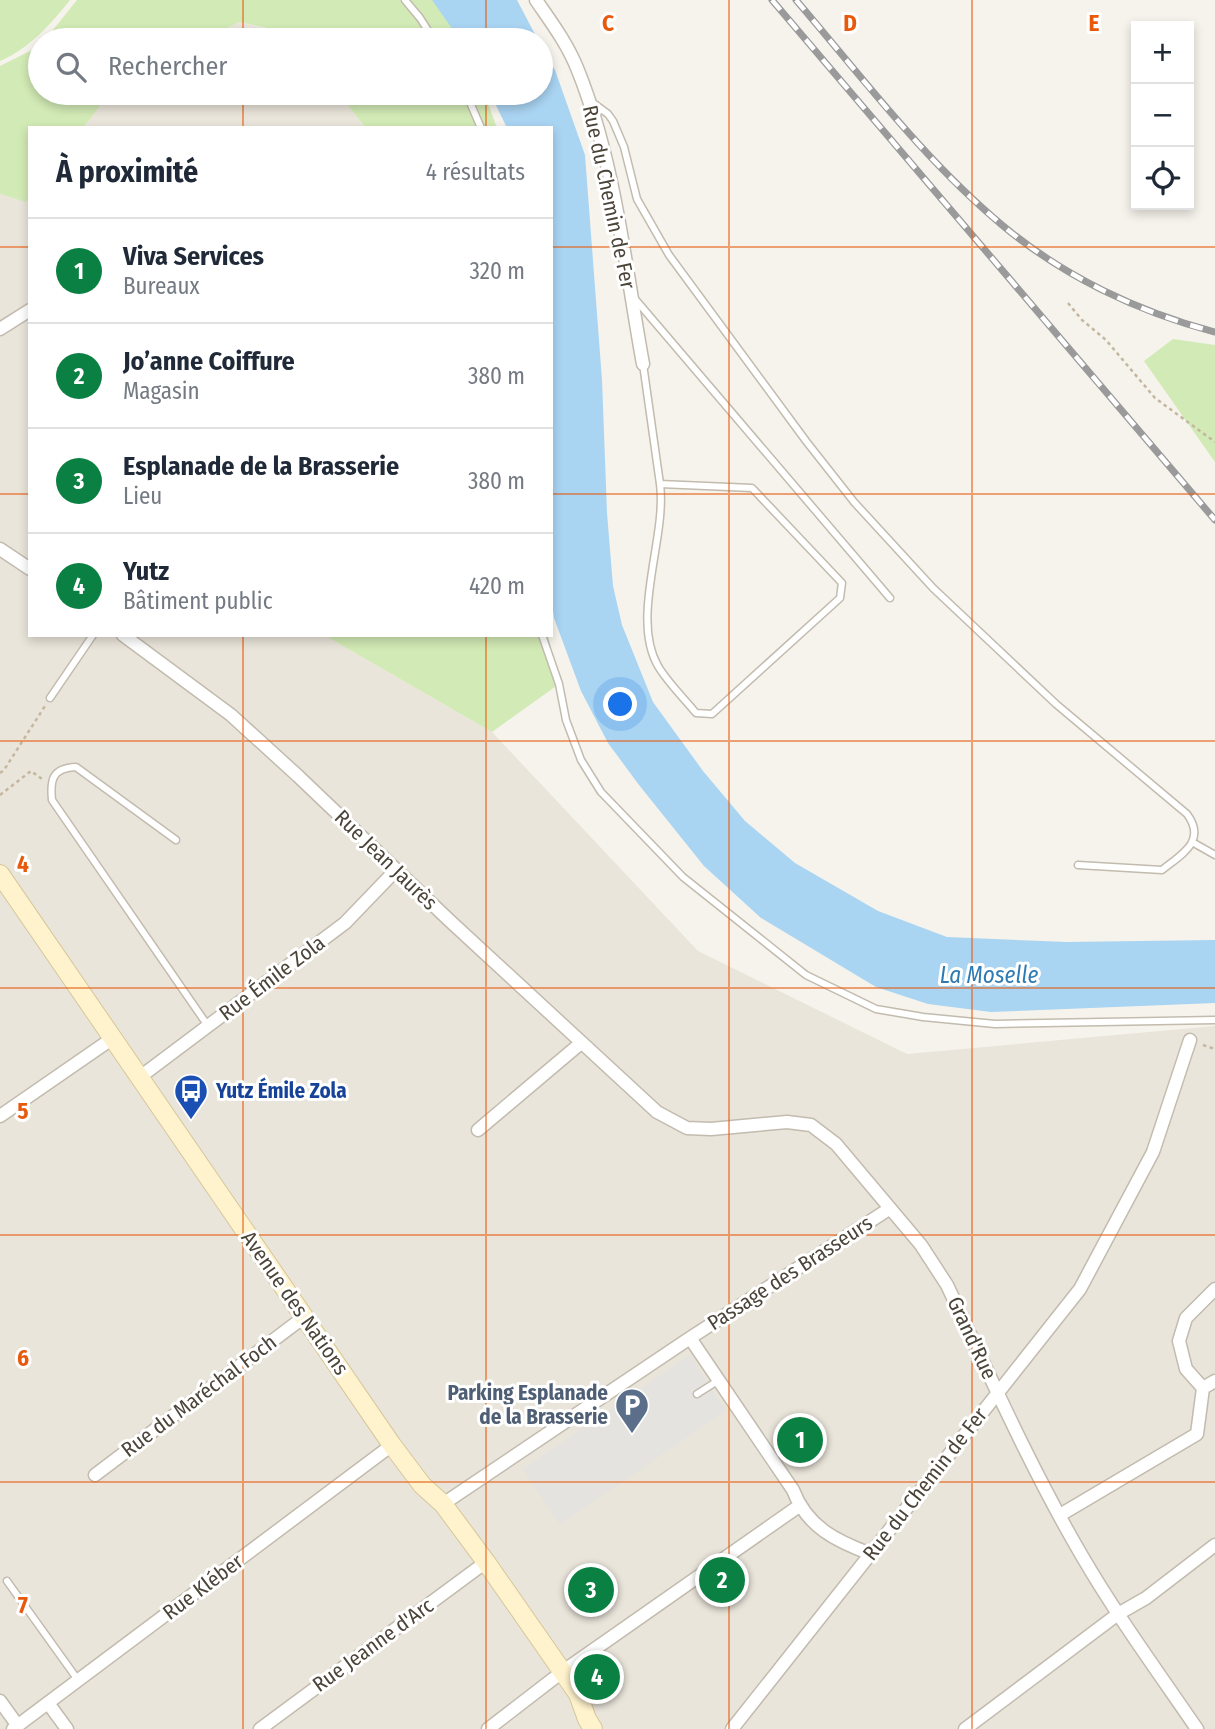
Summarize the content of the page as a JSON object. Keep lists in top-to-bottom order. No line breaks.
{"streets":{"main road":["Avenue des Nations"],"street":["Rue du Chemin de Fer","Rue Jean Jaurès","Rue Émile Zola","Passage des Brasseurs","Grand'Rue","Rue du Maréchal Foch","Rue Kléber","Rue Jeanne d'Arc"]},"crossings":[["Rue du Chemin de Fer","Grand'Rue"],["Rue Jean Jaurès","Rue Émile Zola"],["Rue Jean Jaurès","Grand'Rue"],["Rue Émile Zola","Avenue des Nations"],["Passage des Brasseurs","Avenue des Nations"],["Passage des Brasseurs","Grand'Rue"],["Avenue des Nations","Rue du Maréchal Foch"],["Avenue des Nations","Rue Kléber"],["Avenue des Nations","Rue Jeanne d'Arc"]],"water":["La Moselle"],"places":{"bus stop":["Yutz Émile Zola"],"parking":["Parking Esplanade de la Brasserie"]},"page":{"map_buttons":["+","−"],"search":"Rechercher","heading":["À proximité","4 résultats"],"list":[{"mark":"1","name":"Viva Services","note":"Bureaux","value":"320 m"},{"mark":"2","name":"Jo’anne Coiffure","note":"Magasin","value":"380 m"},{"mark":"3","name":"Esplanade de la Brasserie","note":"Lieu","value":"380 m"},{"mark":"4","name":"Yutz","note":"Bâtiment public","value":"420 m"}],"pins":["1","2","3","4"]},"grid":{"columns":["C","D","E"],"rows":["4","5","6","7"]}}
